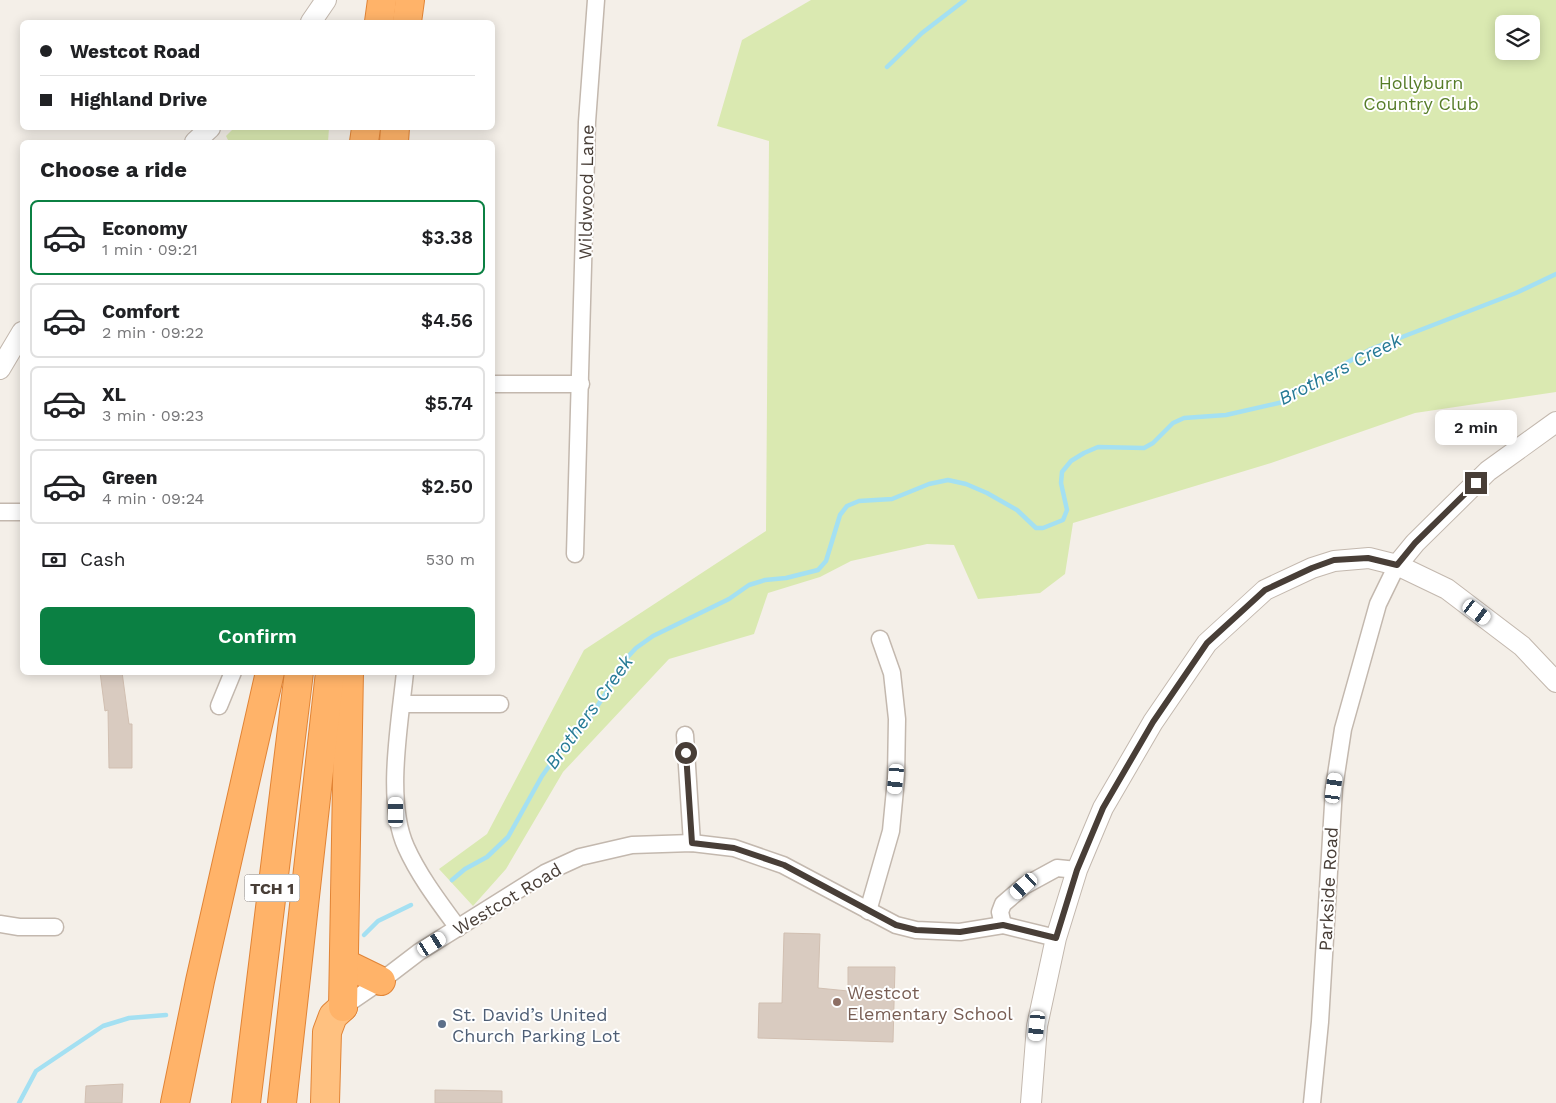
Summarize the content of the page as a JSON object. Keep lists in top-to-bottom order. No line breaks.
{"streets":{"highway":["TCH 1"],"street":["Wildwood Lane","Parkside Road","Westcot Road"]},"water":["Brothers Creek"],"parks":["Hollyburn Country Club"],"places":["Westcot Elementary School","St. David’s United Church Parking Lot"],"page":{"banner":["Westcot Road","Highland Drive"],"heading":"Choose a ride","list":[{"name":"Economy","note":"1 min · 09:21","value":"$3.38"},{"name":"Comfort","note":"2 min · 09:22","value":"$4.56"},{"name":"XL","note":"3 min · 09:23","value":"$5.74"},{"name":"Green","note":"4 min · 09:24","value":"$2.50"}],"bubble":"2 min","pay":["Cash","530 m"],"buttons":"Confirm"}}
